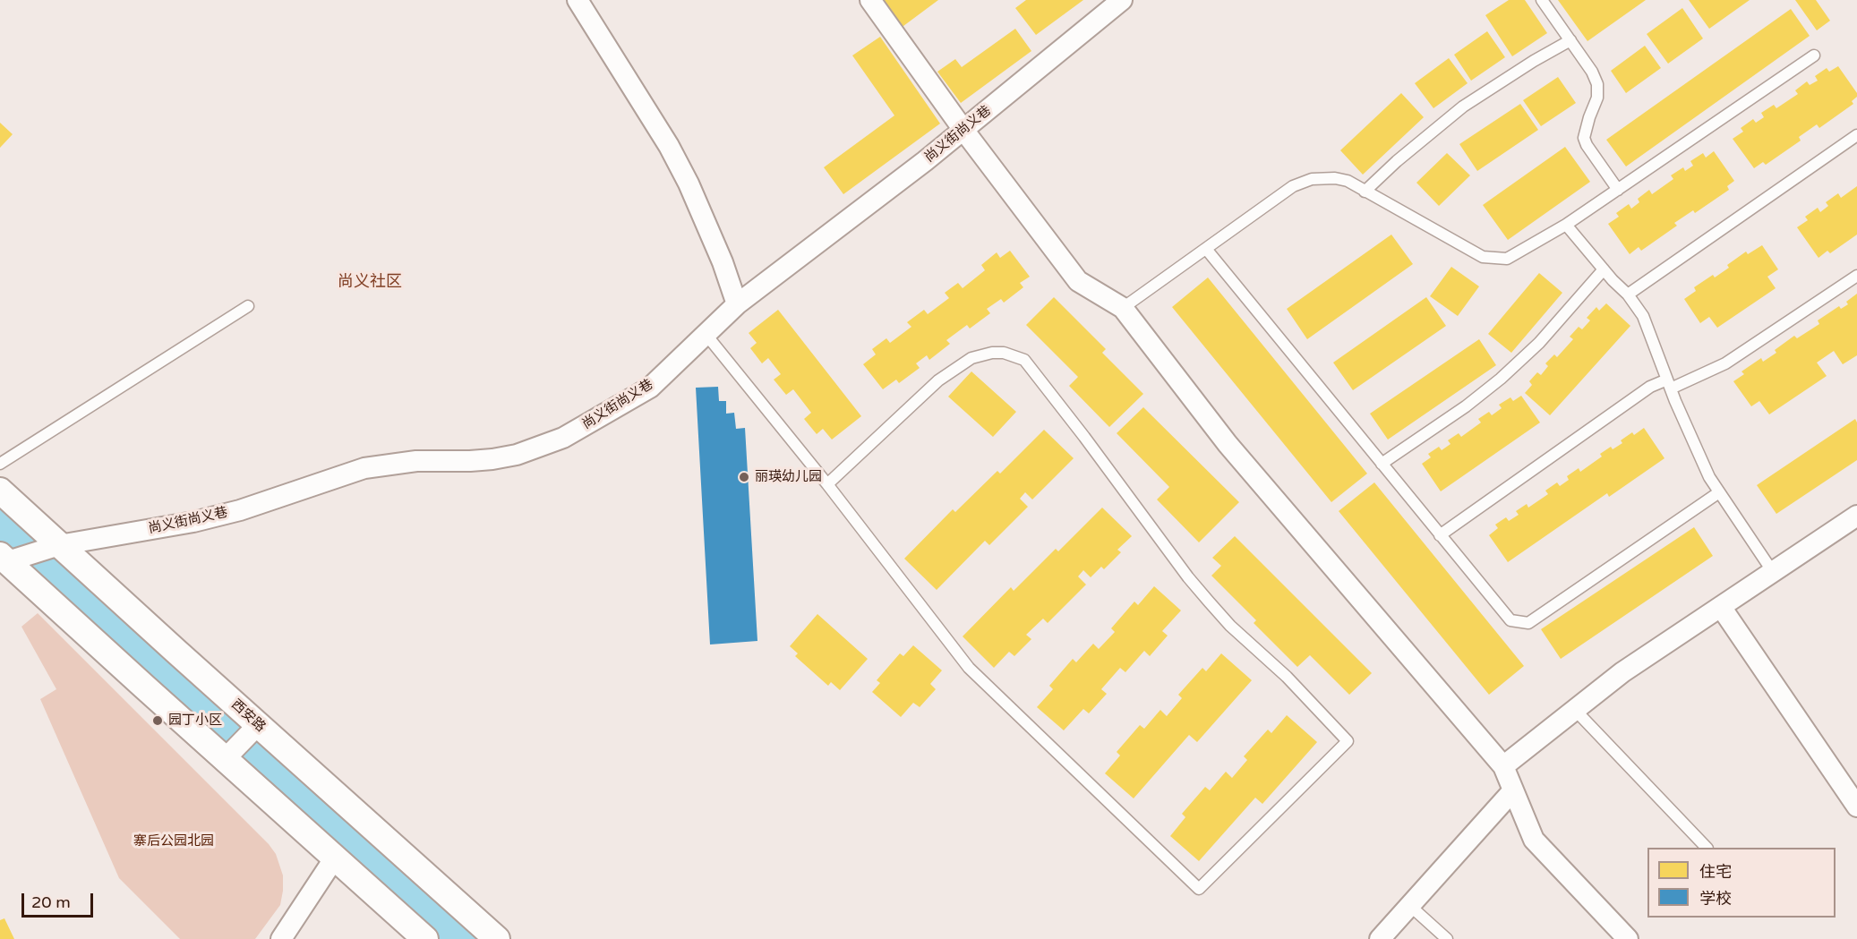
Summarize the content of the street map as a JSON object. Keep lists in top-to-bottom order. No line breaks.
{"streets":{"street":["尚义街尚义巷","西安路"]},"crossings":[["尚义街尚义巷","西安路"]],"districts":["尚义社区"],"parks":["寨后公园北园"],"places":["丽瑛幼儿园","园丁小区"],"legend":["住宅","学校"],"scale_bar":"20 m"}
